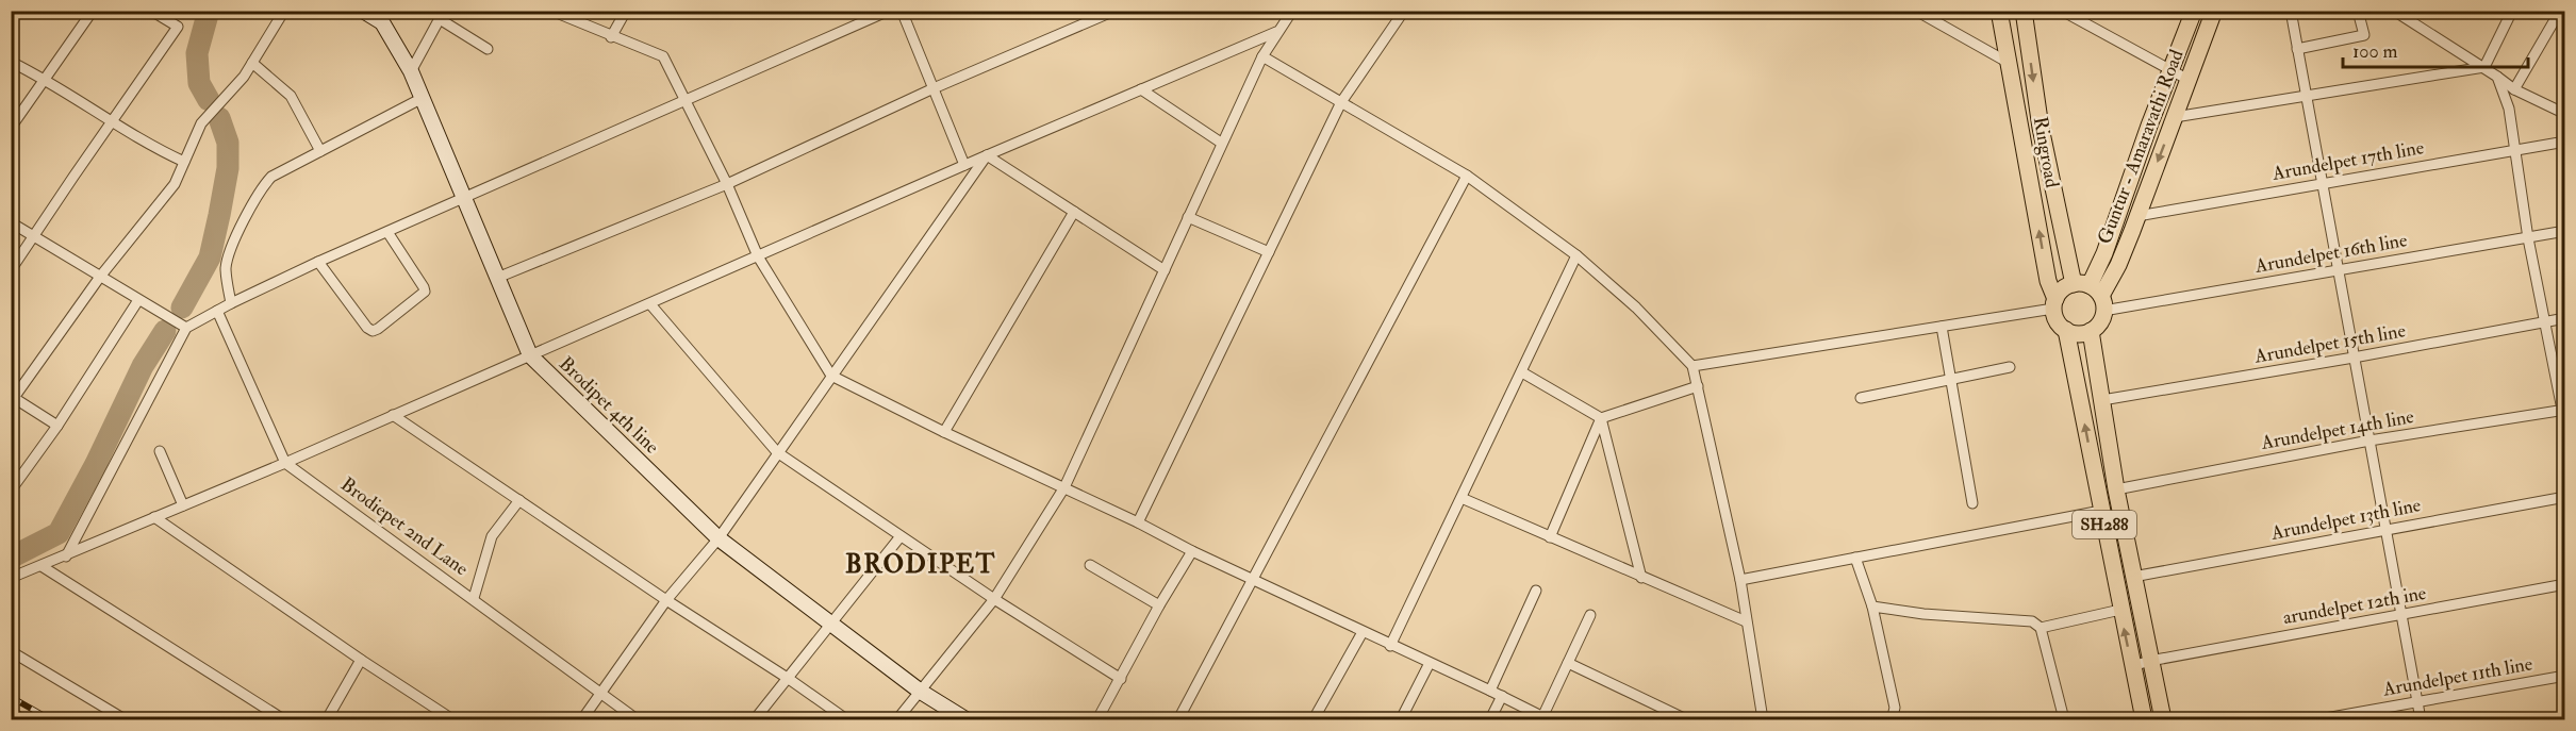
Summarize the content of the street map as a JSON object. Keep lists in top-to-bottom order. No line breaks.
{"streets":{"main road":["Guntur - Amaravathi Road","Ringroad","SH288"],"street":["Arundelpet 17th line","Arundelpet 16th line","Arundelpet 15th line","Brodipet 4th line","Arundelpet 14th line","Arundelpet 13th line","Brodiepet 2nd Lane","arundelpet 12th ine","Arundelpet 11th line"]},"crossings":[["Guntur - Amaravathi Road","Ringroad"],["Guntur - Amaravathi Road","Arundelpet 17th line"],["Guntur - Amaravathi Road","Arundelpet 16th line"],["Guntur - Amaravathi Road","SH288"],["Ringroad","Arundelpet 16th line"],["Ringroad","SH288"],["Arundelpet 16th line","SH288"],["Arundelpet 15th line","SH288"],["Arundelpet 14th line","SH288"],["Arundelpet 13th line","SH288"],["SH288","arundelpet 12th ine"]],"districts":["BRODIPET"],"scale_bar":"100 m"}
